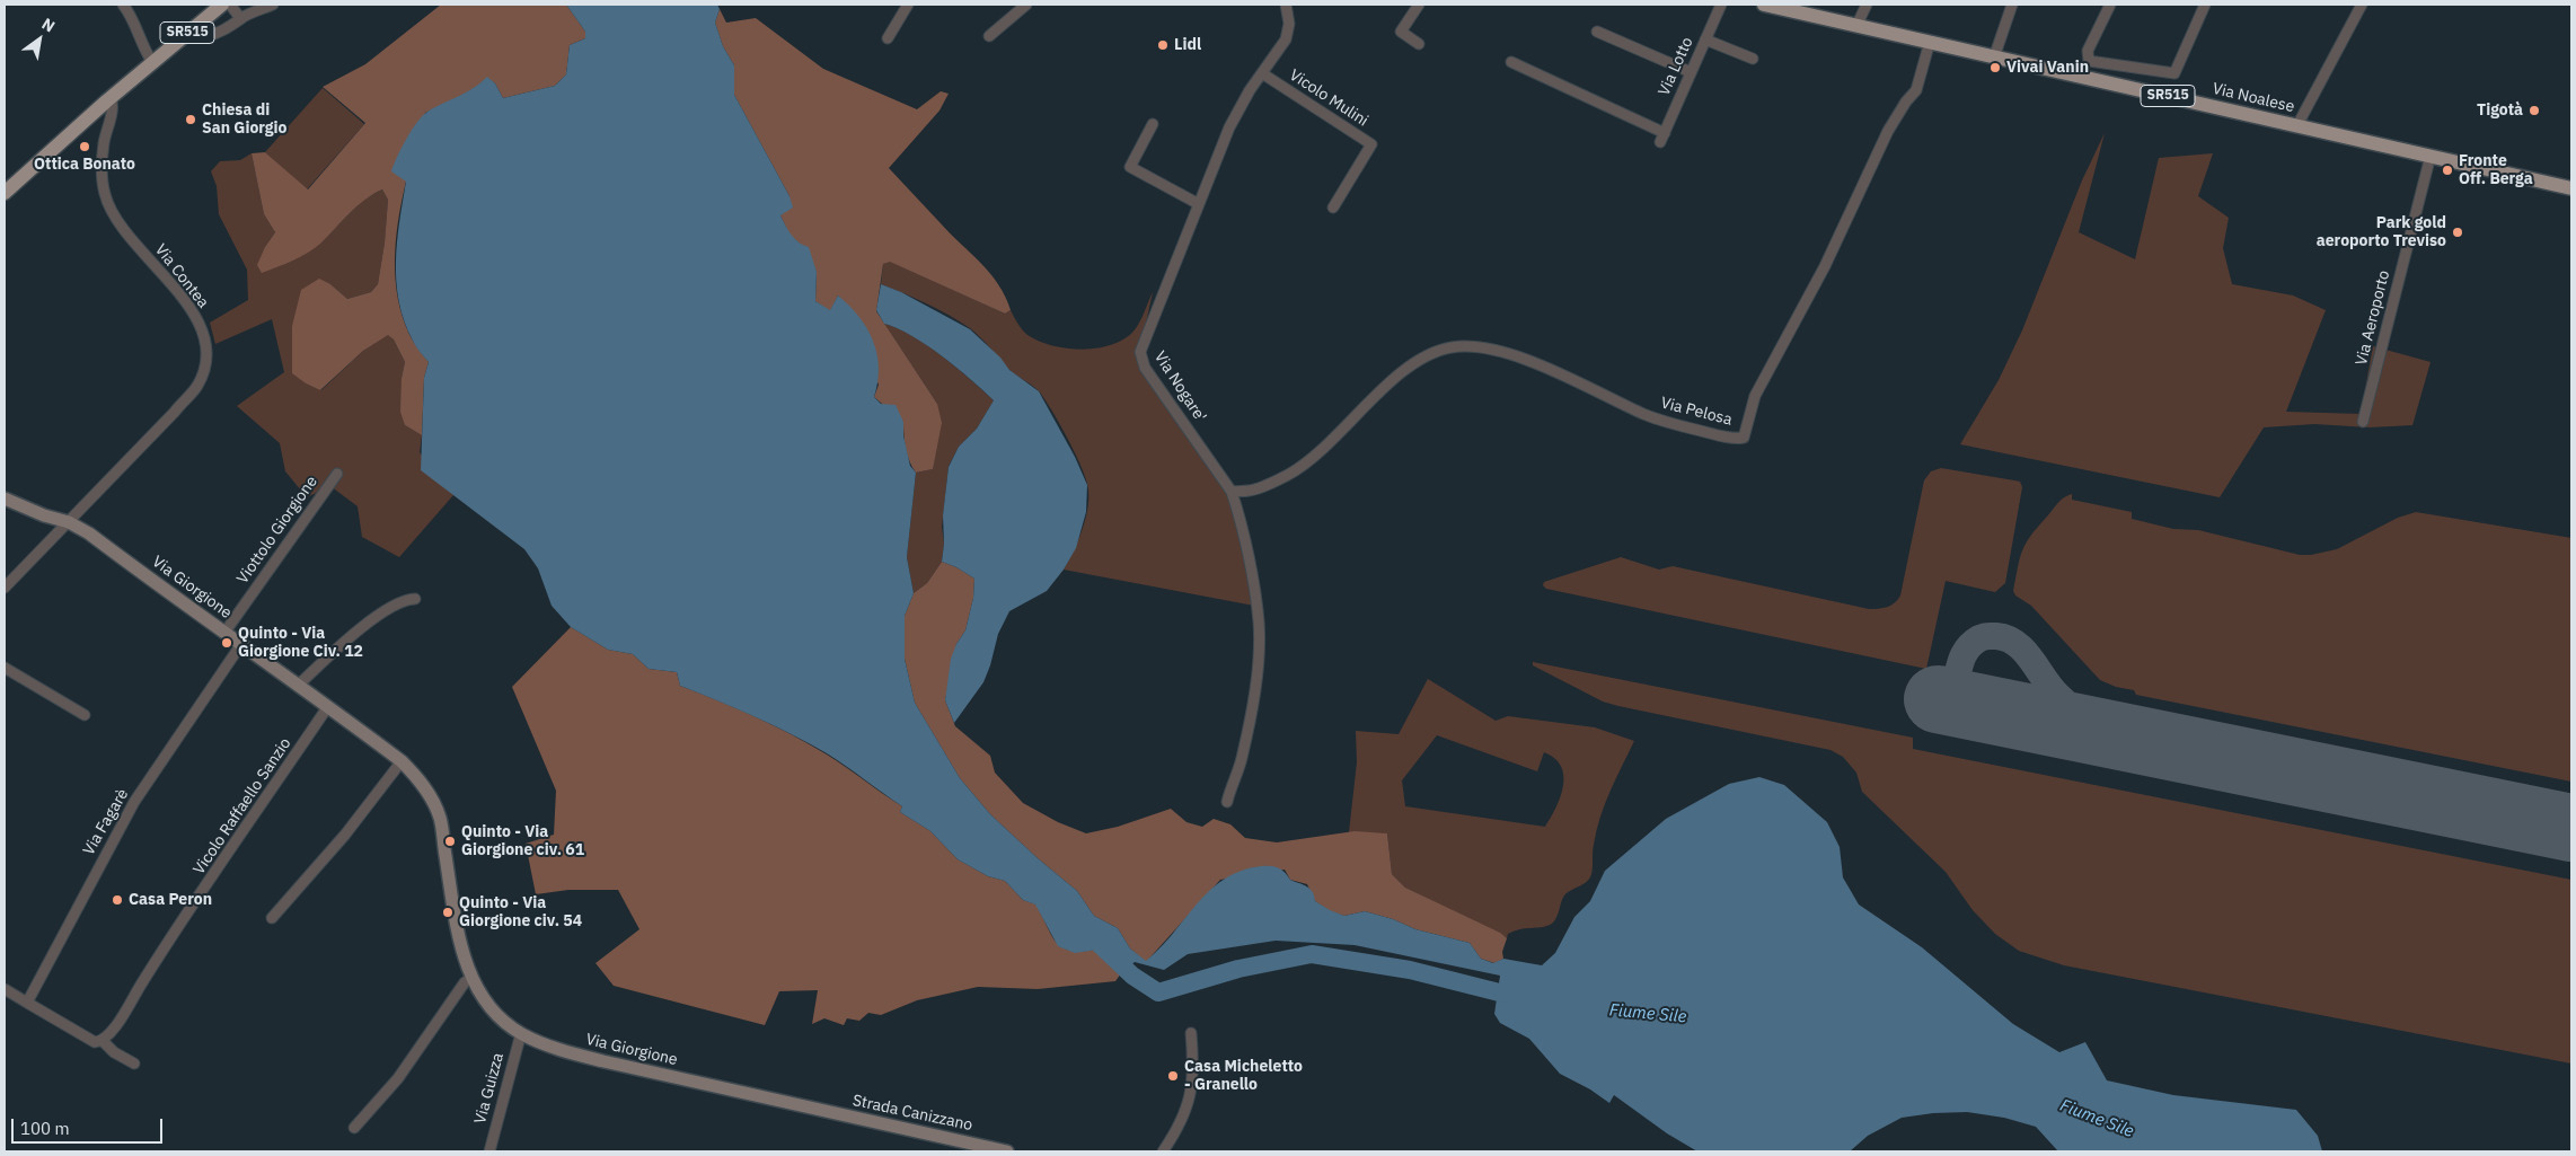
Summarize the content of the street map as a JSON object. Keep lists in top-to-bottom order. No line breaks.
{"streets":{"main road":["SR515","Via Noalese"],"street":["Via Lotto","Vicolo Mulini","Via Contea","Via Aeroporto","Via Nogare'","Via Pelosa","Viottolo Giorgione","Via Giorgione","Vicolo Raffaello Sanzio","Via Fagarè","Via Guizza","Strada Canizzano"]},"crossings":[["SR515","Via Contea"],["Vicolo Mulini","Via Nogare'"],["Via Noalese","Via Aeroporto"],["Via Noalese","Via Pelosa"],["Via Contea","Via Giorgione"],["Via Nogare'","Via Pelosa"],["Viottolo Giorgione","Via Giorgione"],["Via Giorgione","Vicolo Raffaello Sanzio"],["Via Giorgione","Via Fagarè"],["Via Giorgione","Via Guizza"],["Via Giorgione","Strada Canizzano"]],"water":["Fiume Sile"],"places":["Lidl","Vivai Vanin","Tigotà","Chiesa di San Giorgio","Ottica Bonato","Fronte Off. Berga","Park gold aeroporto Treviso","Quinto - Via Giorgione Civ. 12","Quinto - Via Giorgione civ. 61","Casa Peron","Quinto - Via Giorgione civ. 54","Casa Micheletto - Granello"],"scale_bar":"100 m","north":"top right"}
